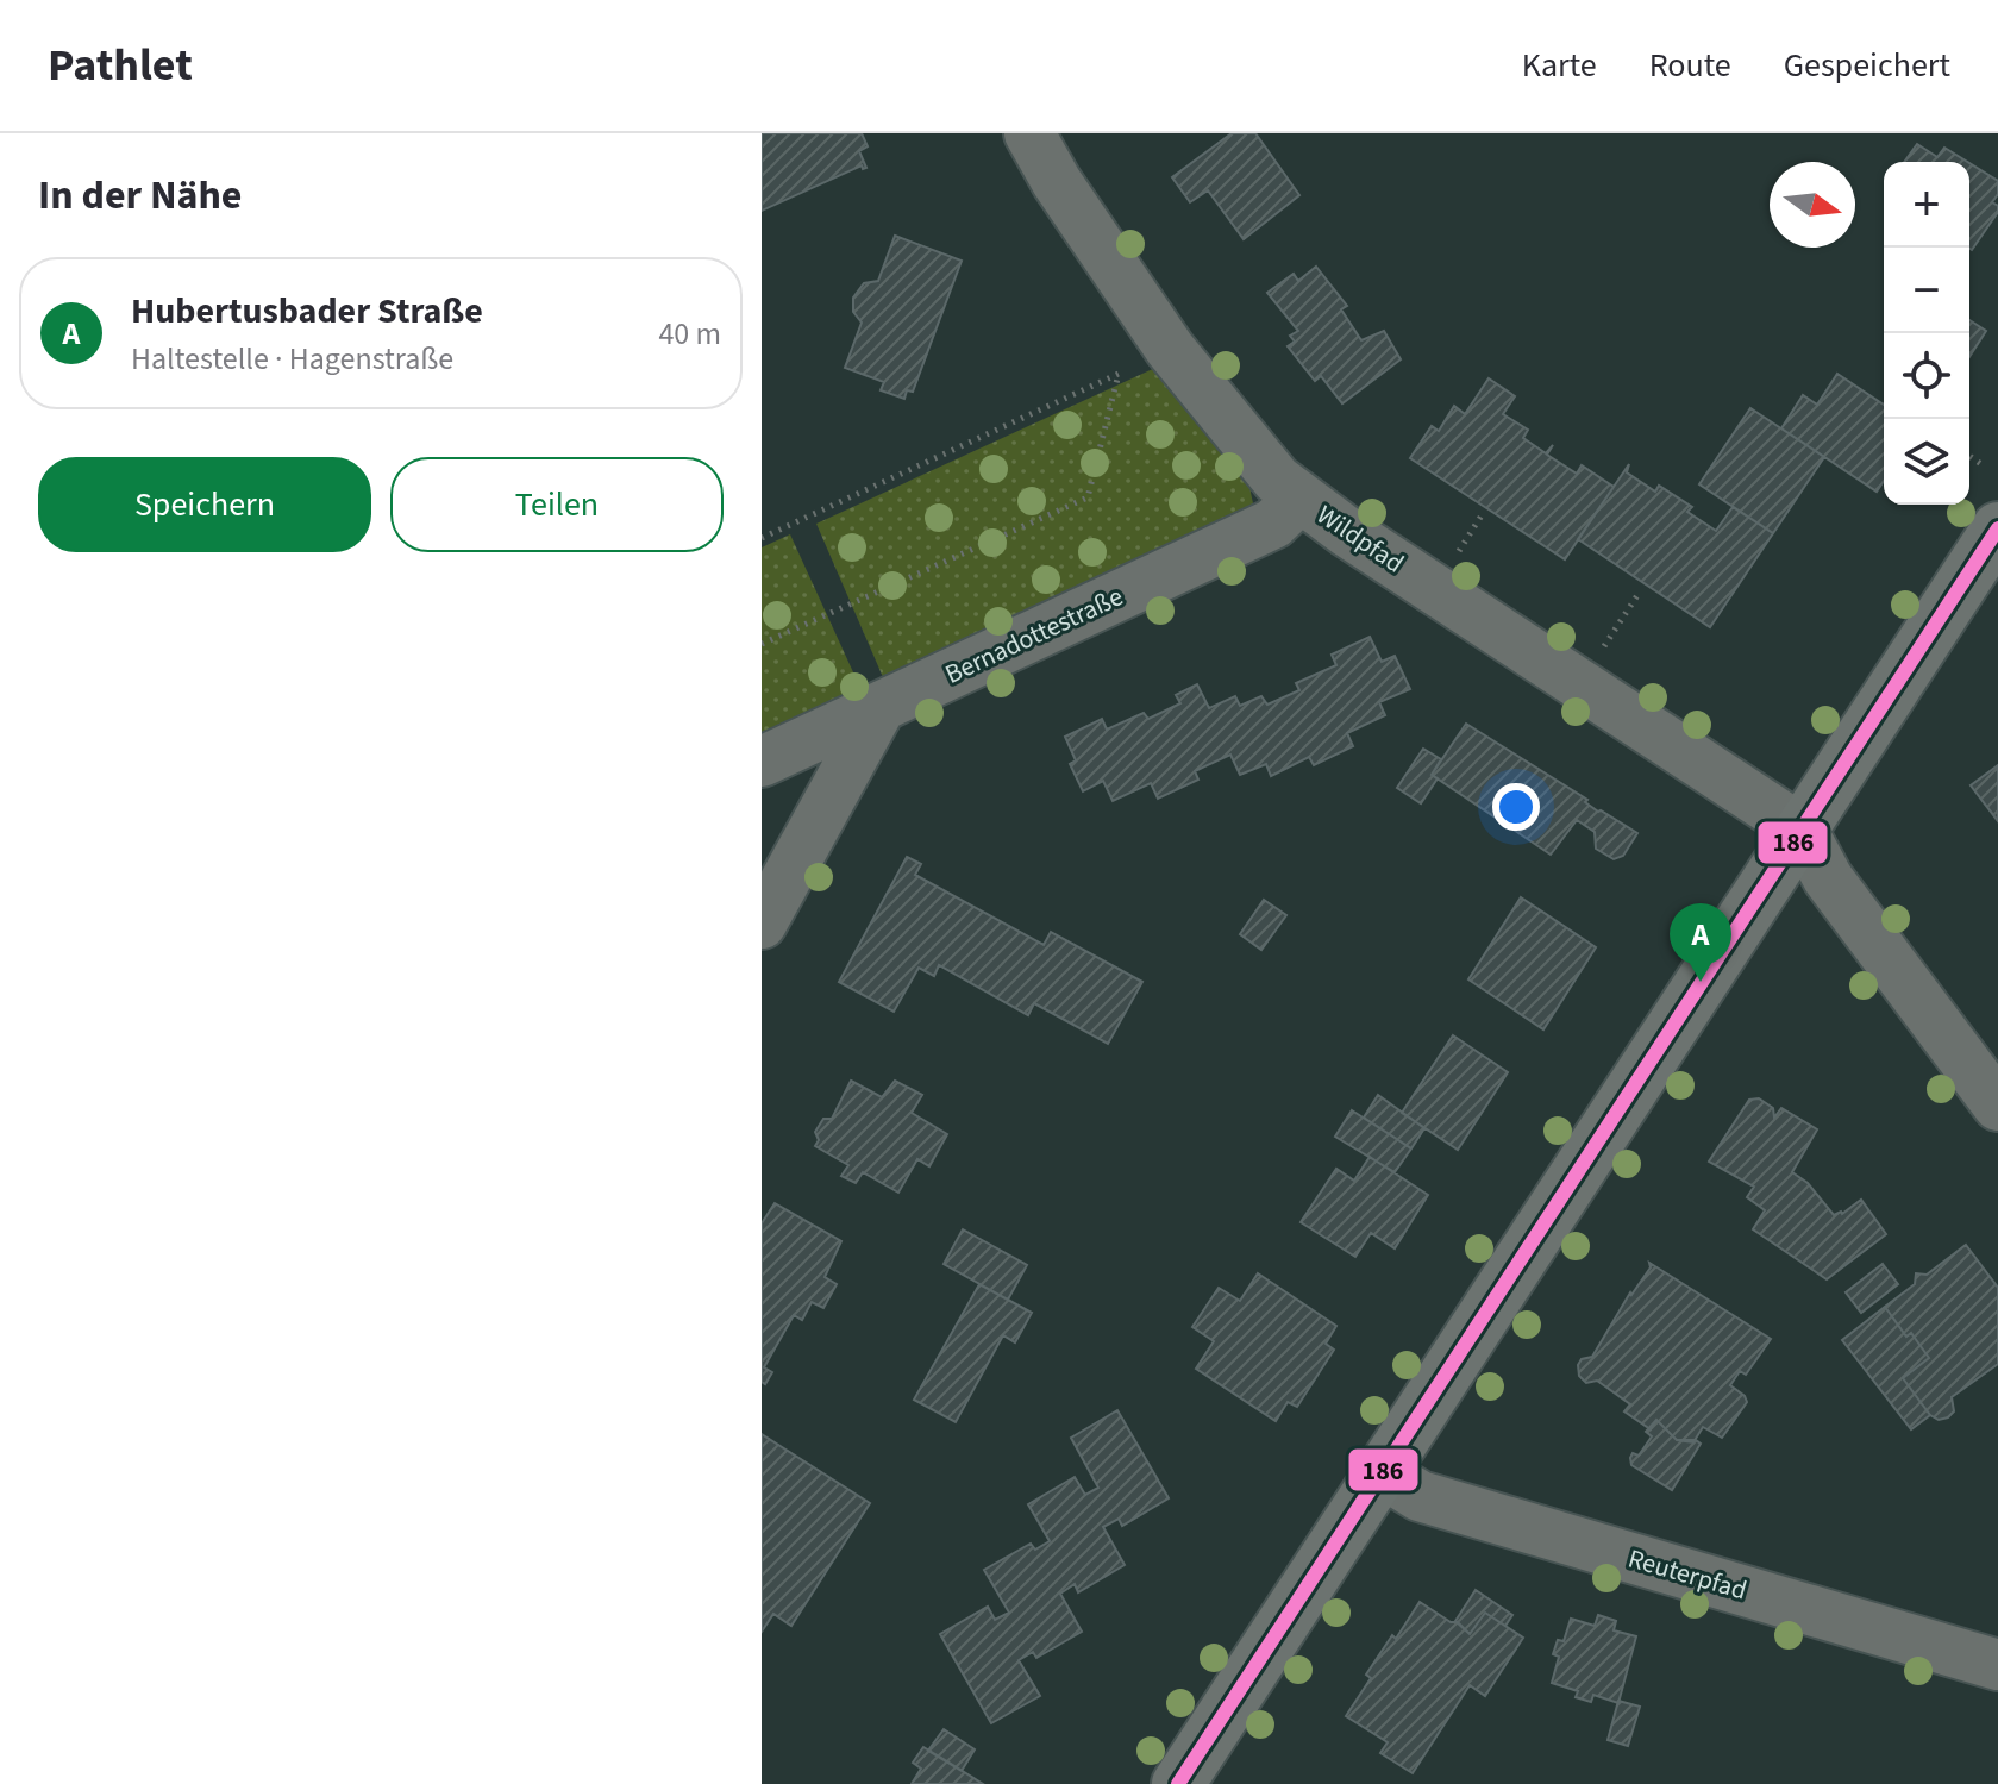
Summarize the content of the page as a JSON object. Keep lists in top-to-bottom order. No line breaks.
{"streets":{"street":["Wildpfad","Bernadottestraße","Reuterpfad"]},"crossings":[["Wildpfad","Bernadottestraße"]],"lines":["transit line 186"],"north":"right","page":{"header":"Pathlet","nav":["Karte","Route","Gespeichert"],"heading":"In der Nähe","map_buttons":["+","−"],"list":[{"mark":"A","name":"Hubertusbader Straße","note":"Haltestelle · Hagenstraße","value":"40 m"}],"buttons":["Speichern","Teilen"],"pins":"A"}}
